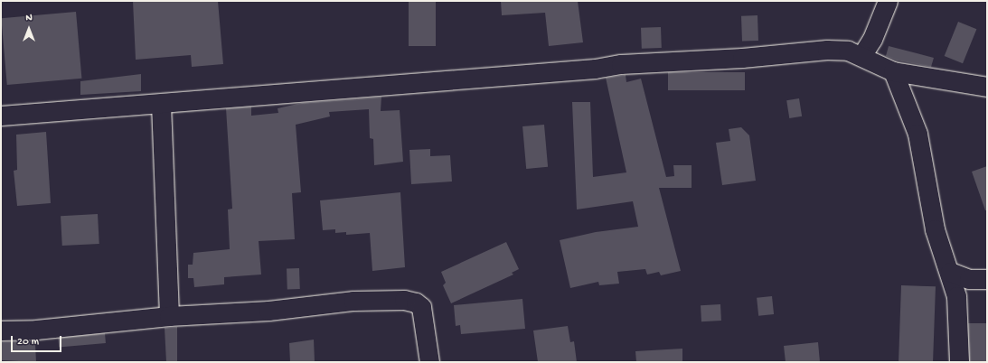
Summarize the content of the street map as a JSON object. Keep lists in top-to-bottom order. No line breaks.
{"scale_bar":"20 m","north":"top"}
